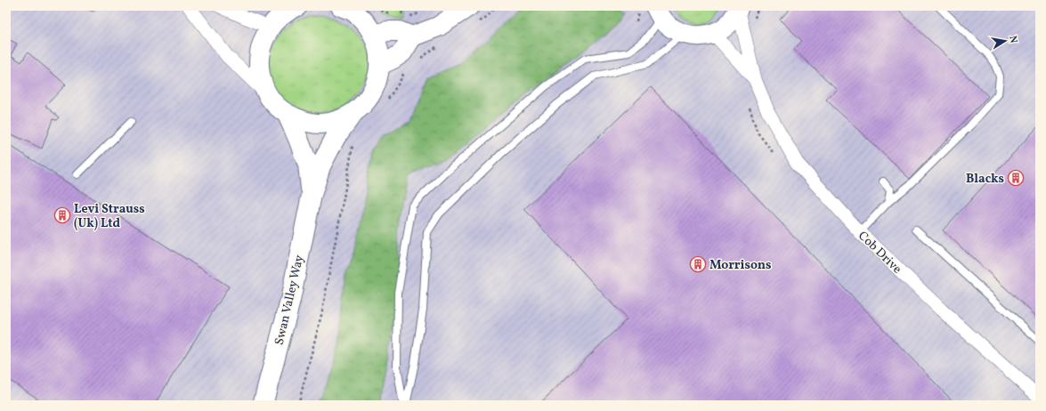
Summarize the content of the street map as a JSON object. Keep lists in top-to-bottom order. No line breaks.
{"streets":{"street":["Cob Drive","Swan Valley Way"]},"places":{"building":["Blacks","Levi Strauss (Uk) Ltd","Morrisons"]},"north":"right"}
